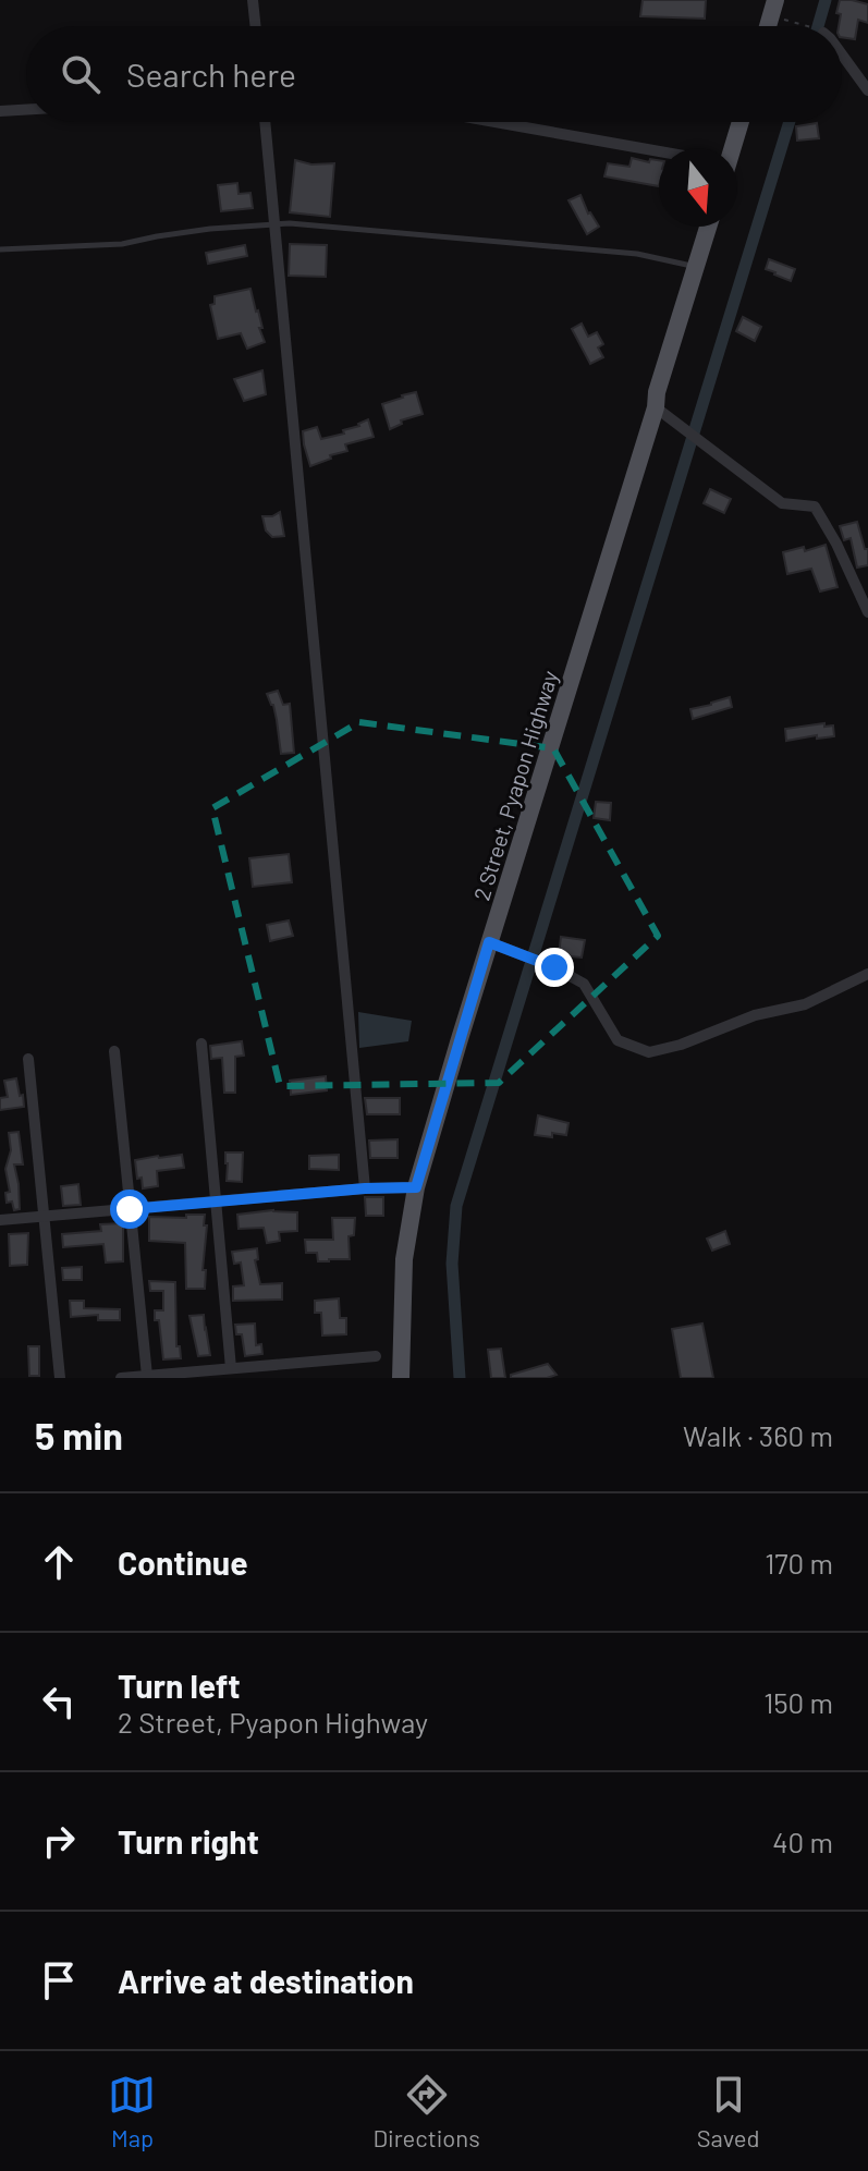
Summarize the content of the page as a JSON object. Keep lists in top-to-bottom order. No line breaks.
{"streets":{"main road":["2 Street, Pyapon Highway"]},"north":"bottom","page":{"search":"Search here","heading":["5 min","Walk · 360 m"],"list":[["Continue","170 m"],["Turn left","2 Street, Pyapon Highway","150 m"],["Turn right","40 m"],"Arrive at destination"],"nav":["Map","Directions","Saved"]}}
